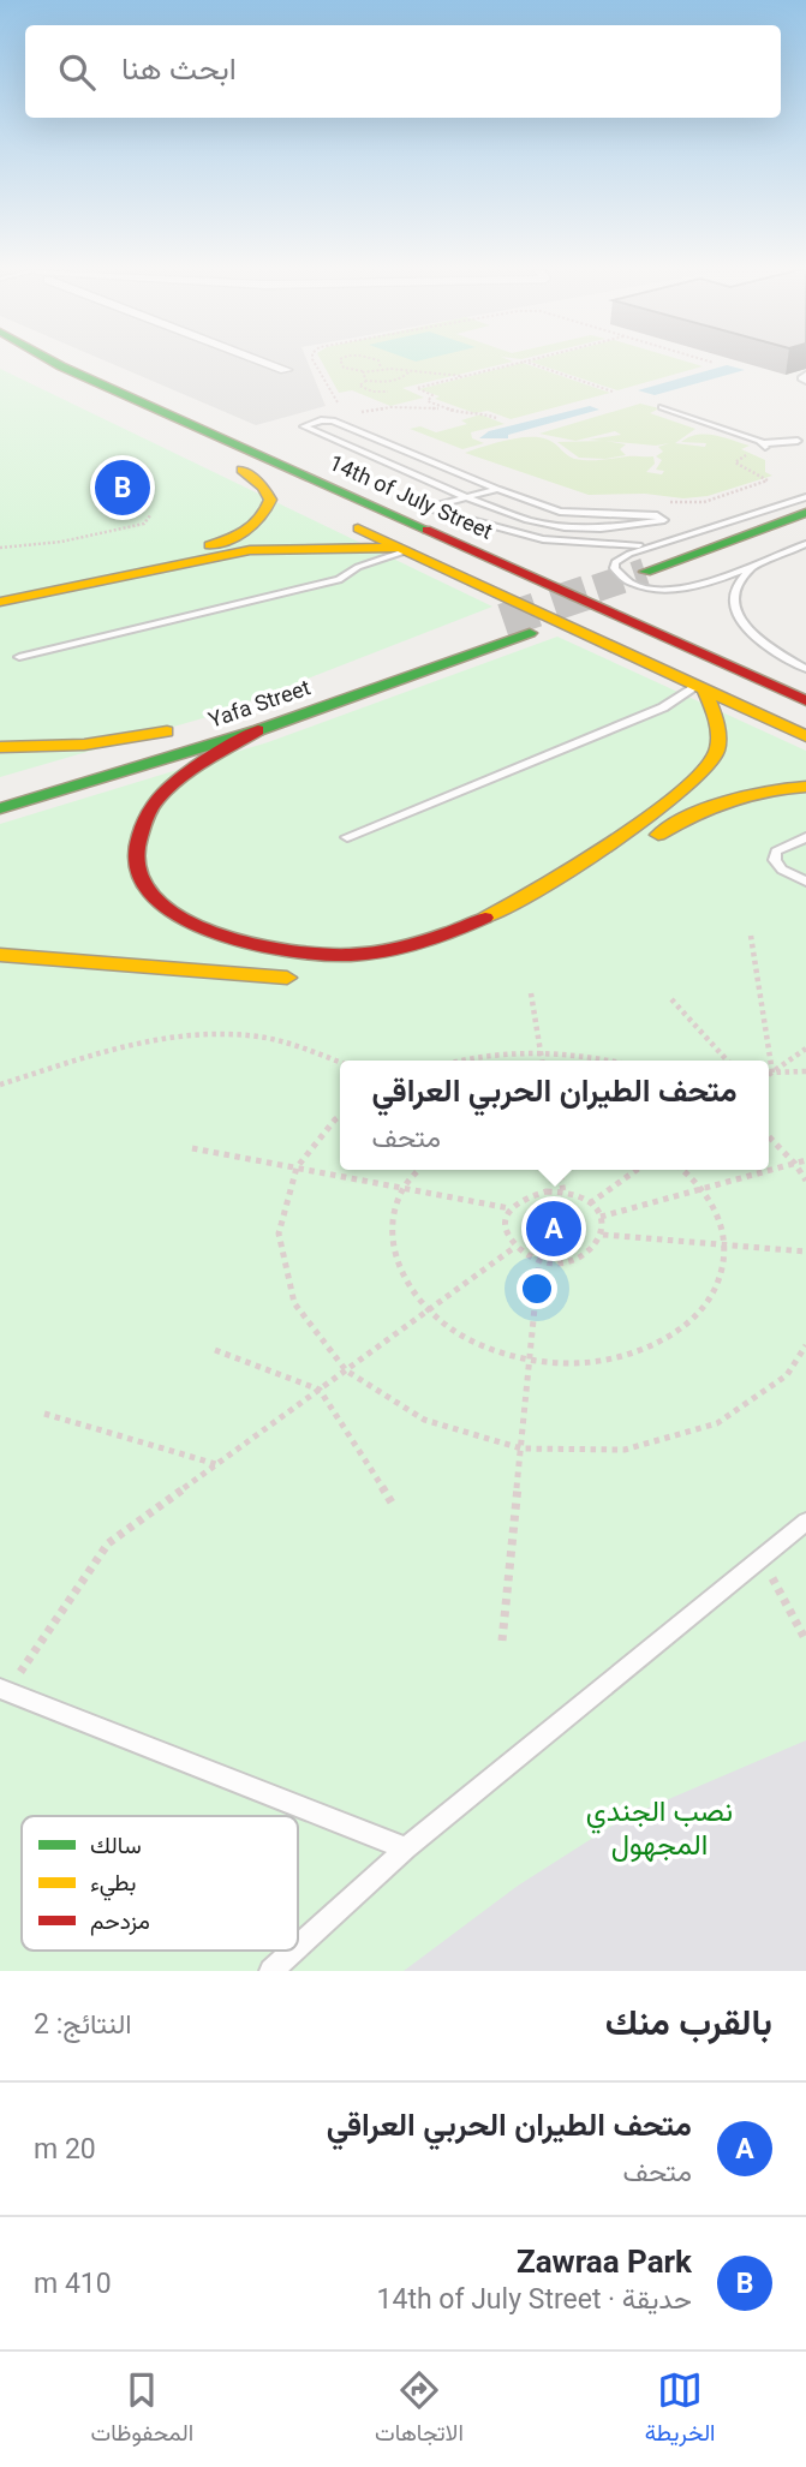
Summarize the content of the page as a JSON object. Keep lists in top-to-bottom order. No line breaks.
{"streets":{"main road":["14th of July Street","Yafa Street"]},"parks":["نصب الجندي المجهول"],"legend":["سالك","بطيء","مزدحم"],"page":{"search":"ابحث هنا","pins":["B","A"],"popup":["متحف الطيران الحربي العراقي","متحف"],"heading":["بالقرب منك","النتائج: 2"],"list":[{"mark":"A","name":"متحف الطيران الحربي العراقي","note":"متحف","value":"20 m"},{"mark":"B","name":"Zawraa Park","note":"حديقة · 14th of July Street","value":"410 m"}],"nav":["الخريطة","الاتجاهات","المحفوظات"]}}
